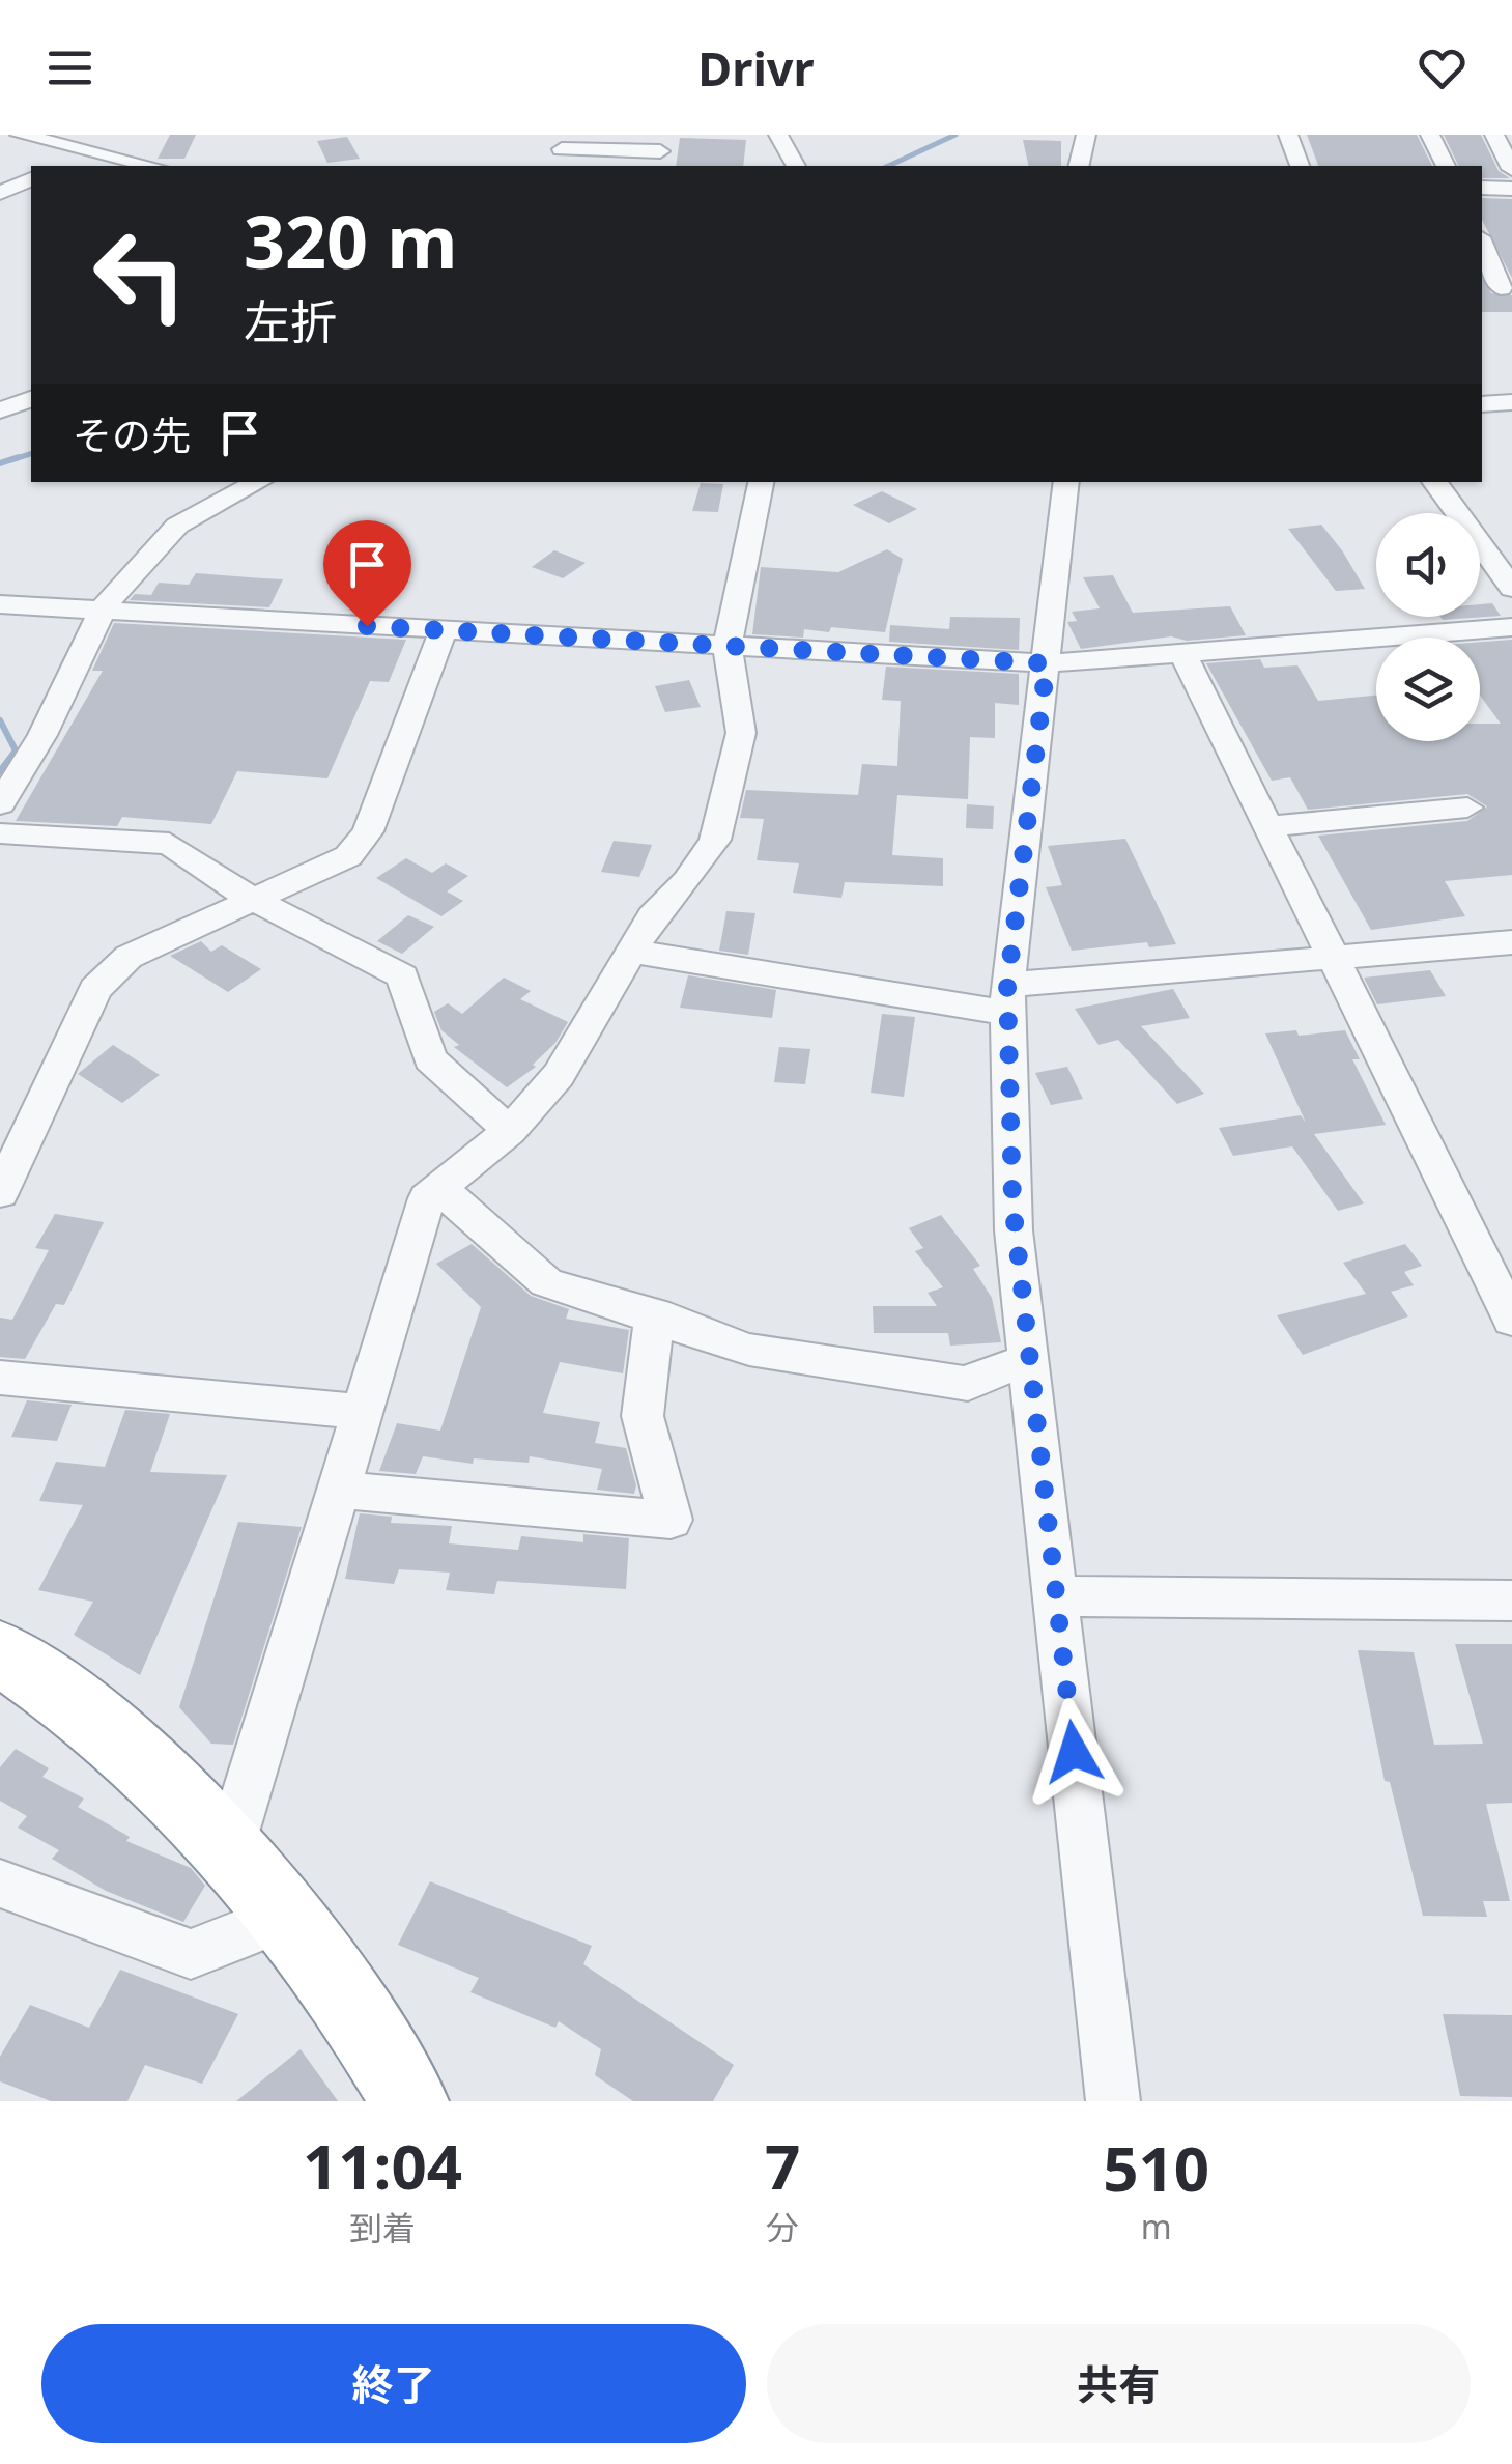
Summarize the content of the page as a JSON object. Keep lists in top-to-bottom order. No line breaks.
{"page":{"header":"Drivr","turn":["320 m","左折"],"then":"その先","eta":["11:04","到着","7","分","510","m"],"buttons":["終了","共有"]}}
